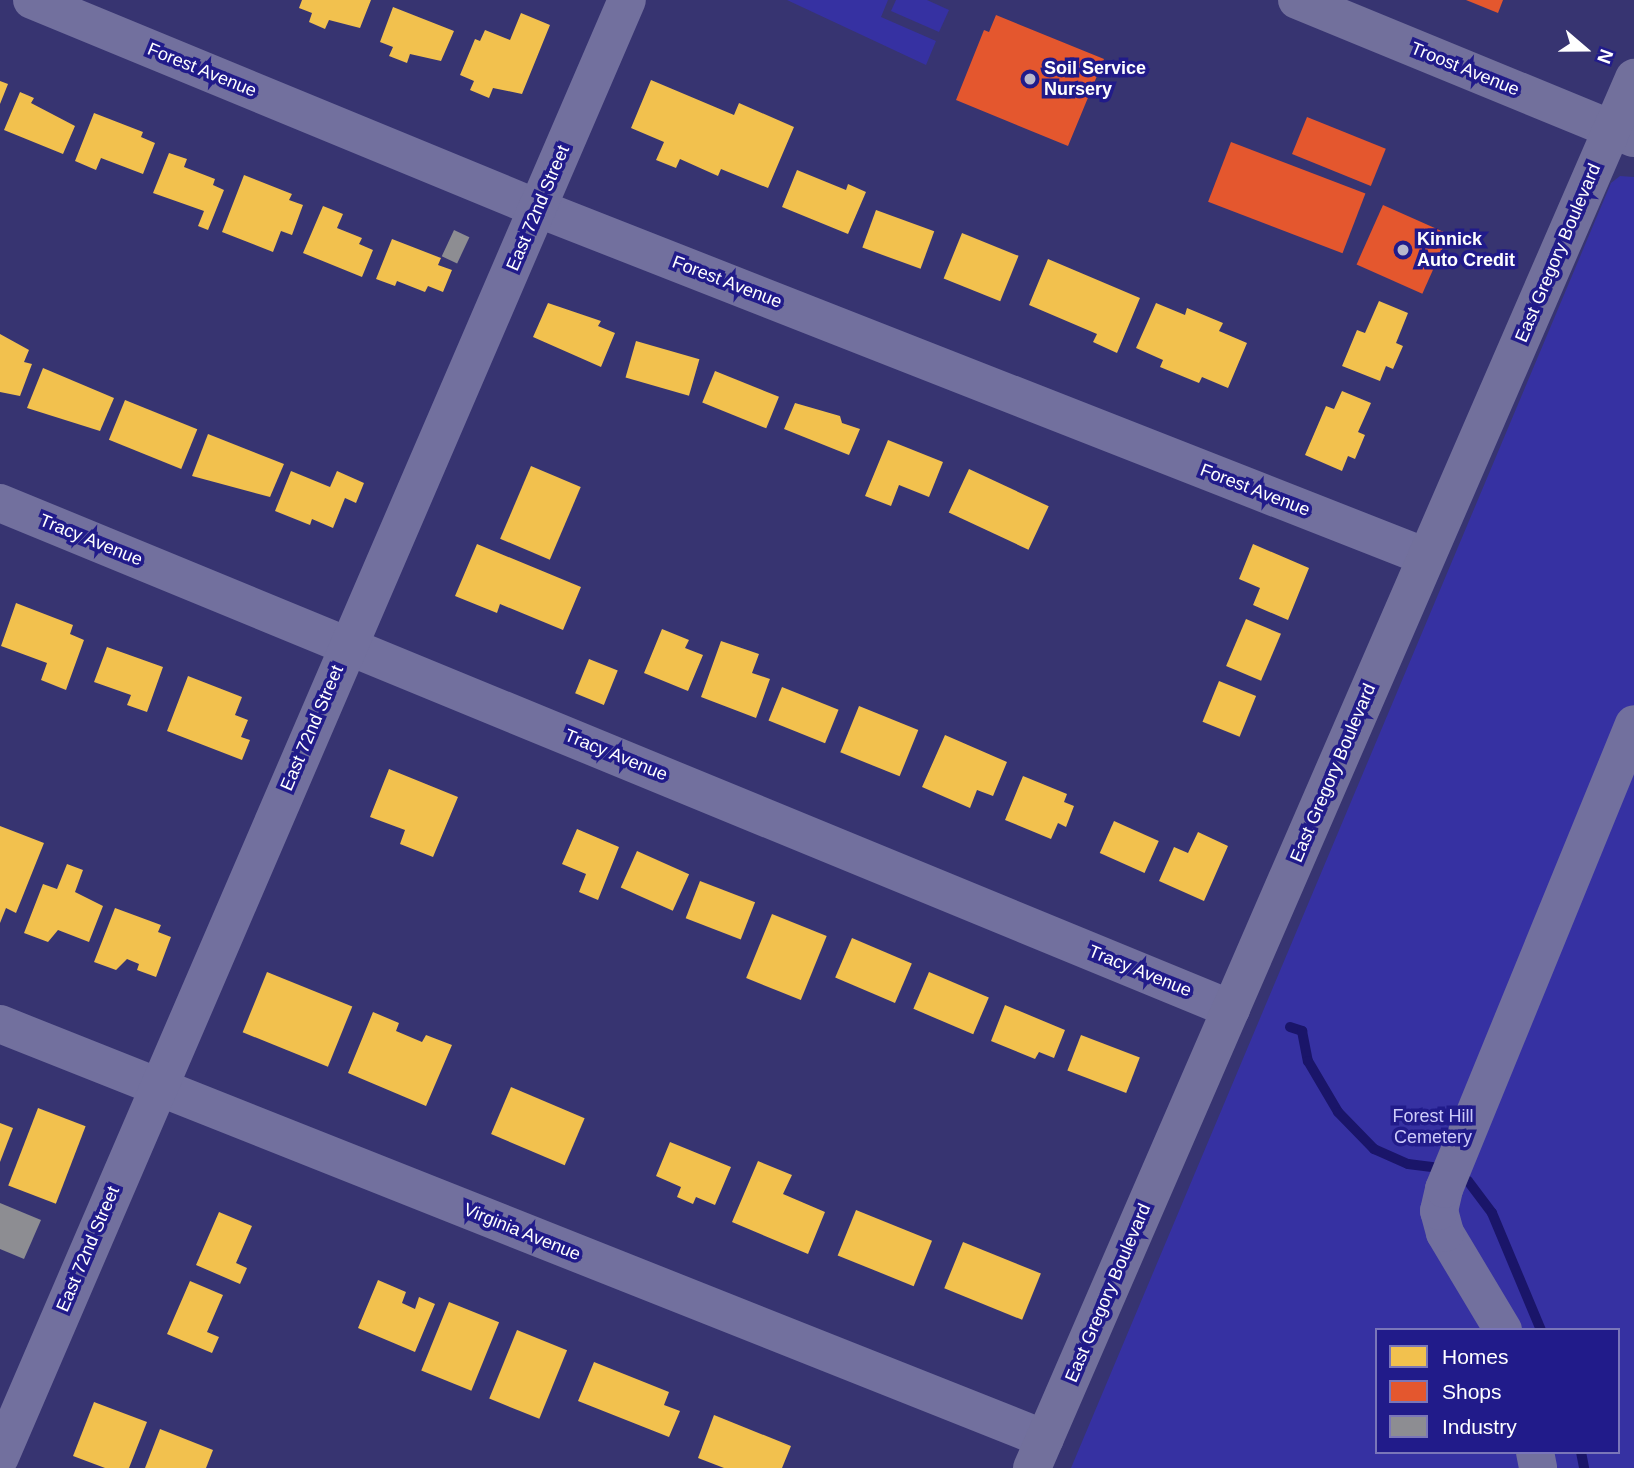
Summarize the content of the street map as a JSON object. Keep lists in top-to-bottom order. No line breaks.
{"streets":{"main road":["Troost Avenue","East Gregory Boulevard"],"street":["Forest Avenue","East 72nd Street","Tracy Avenue","Virginia Avenue"]},"crossings":[["Troost Avenue","East Gregory Boulevard"],["Forest Avenue","East 72nd Street"],["Forest Avenue","East Gregory Boulevard"],["East 72nd Street","Tracy Avenue"],["East 72nd Street","Virginia Avenue"],["East Gregory Boulevard","Tracy Avenue"],["East Gregory Boulevard","Virginia Avenue"]],"parks":["Forest Hill Cemetery"],"places":["Soil Service Nursery","Kinnick Auto Credit"],"legend":["Homes","Shops","Industry"],"north":"right"}
